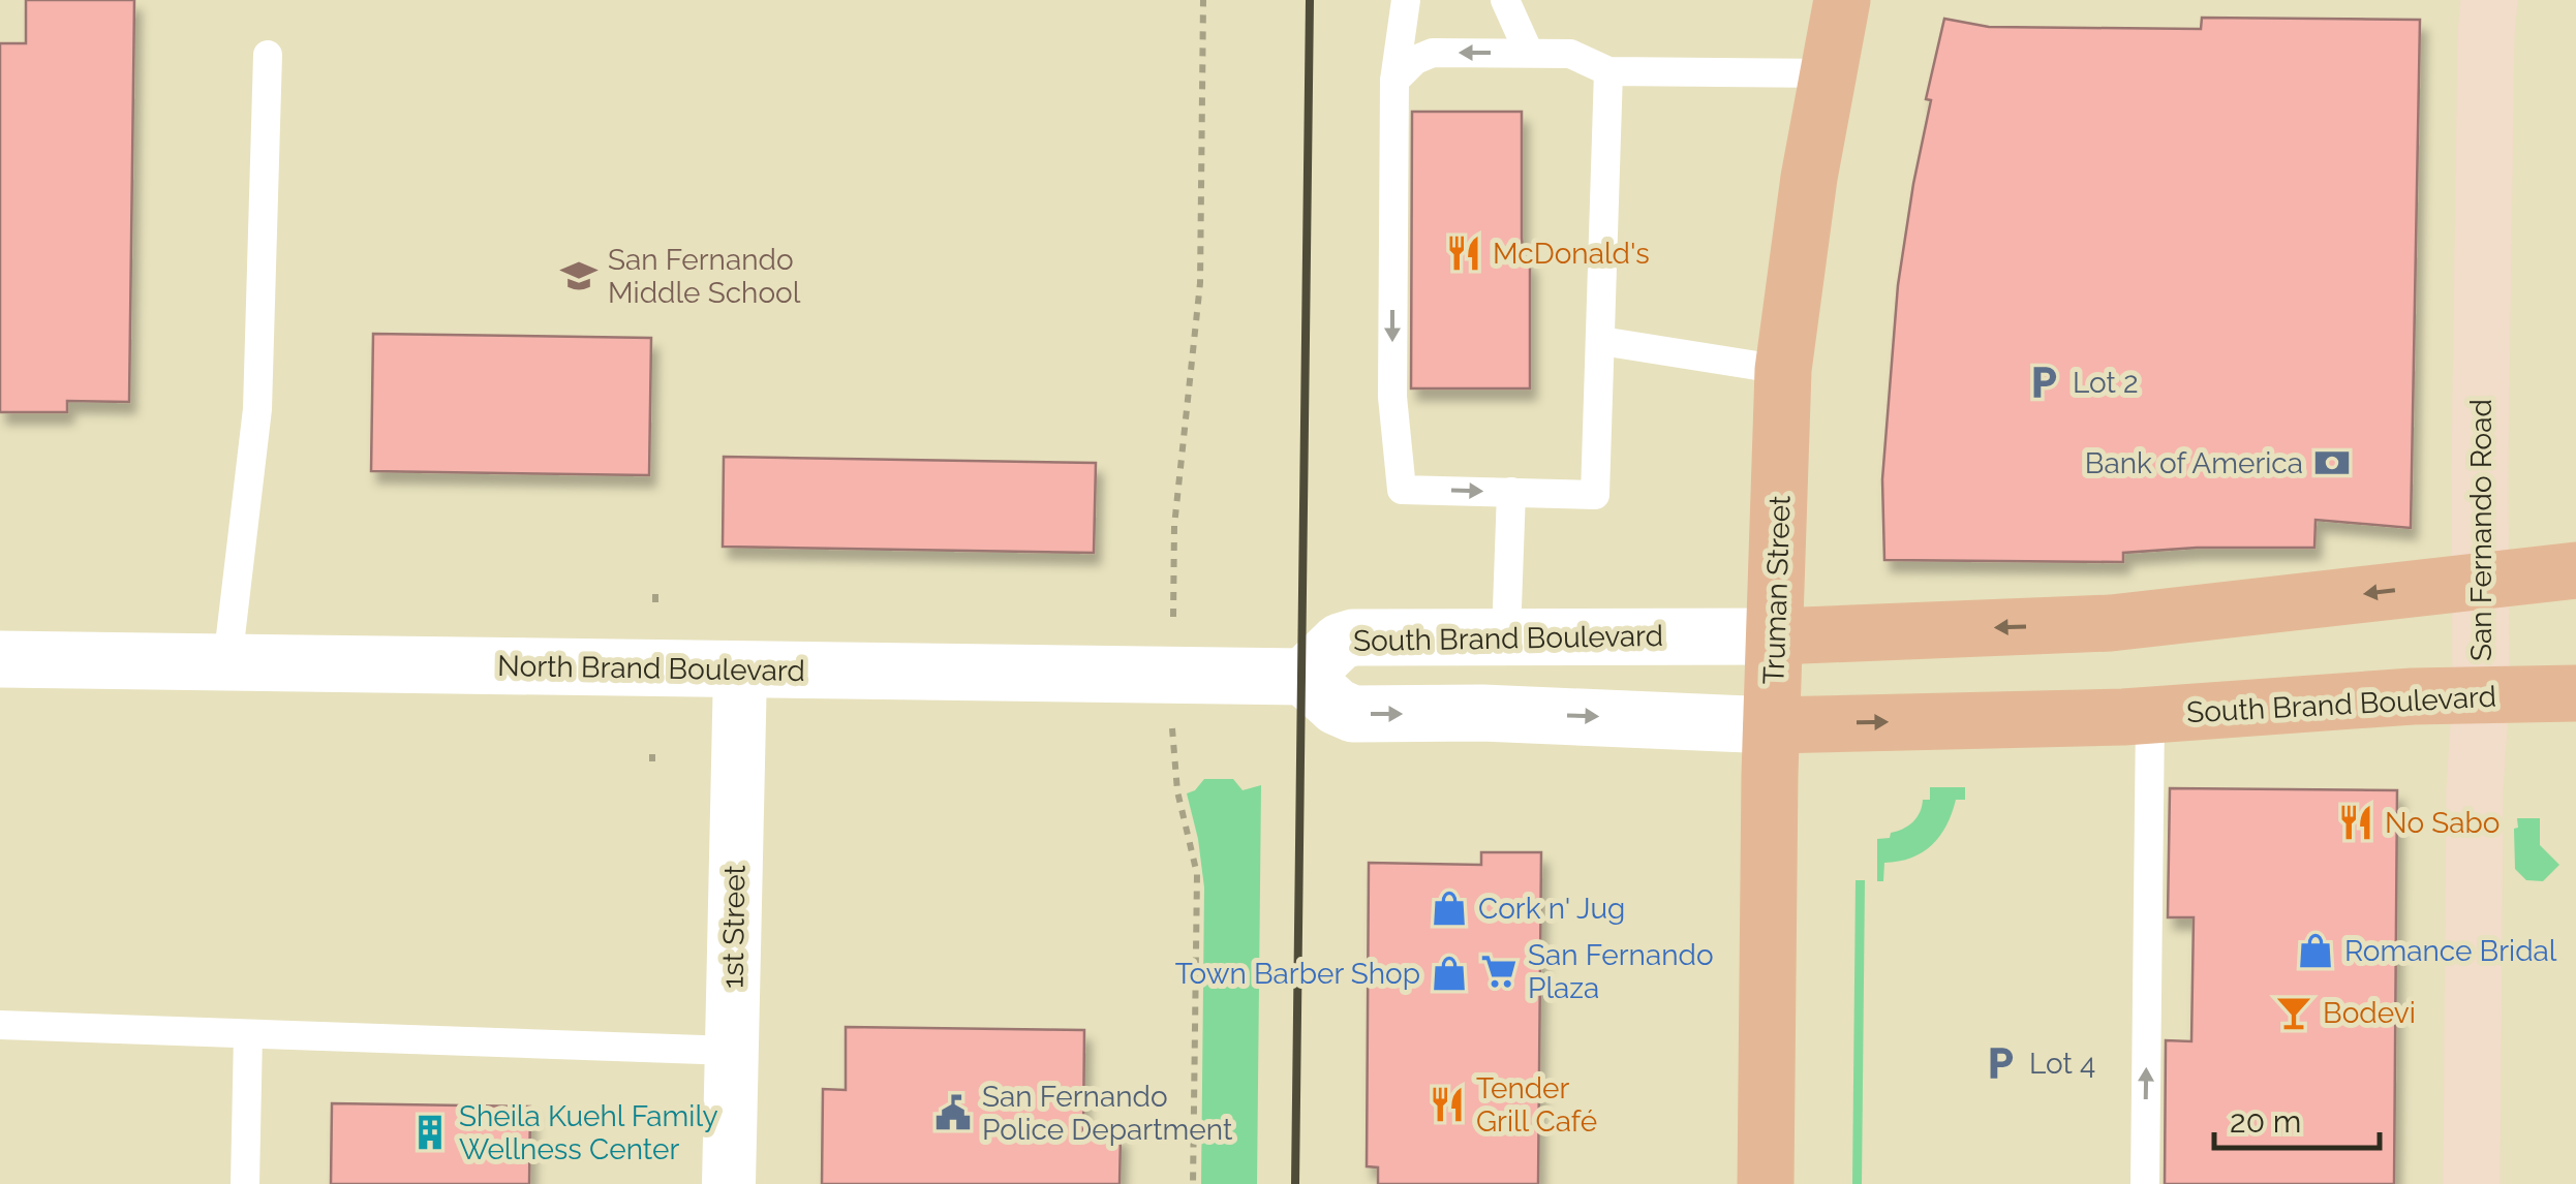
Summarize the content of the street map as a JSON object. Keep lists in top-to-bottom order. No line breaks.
{"streets":{"main road":["San Fernando Road","Truman Street","South Brand Boulevard"],"street":["North Brand Boulevard","1st Street"]},"crossings":[["San Fernando Road","South Brand Boulevard"],["Truman Street","South Brand Boulevard"],["South Brand Boulevard","North Brand Boulevard"],["North Brand Boulevard","1st Street"]],"places":{"restaurant":["McDonald's","No Sabo","Tender Grill Café"],"school or university":["San Fernando Middle School"],"parking":["Lot 2","Lot 4"],"bank":["Bank of America"],"shop":["Cork n' Jug","Romance Bridal","Town Barber Shop"],"supermarket":["San Fernando Plaza"],"bar":["Bodevi"],"public building":["San Fernando Police Department"],"building":["Sheila Kuehl Family Wellness Center"]},"scale_bar":"20 m"}
